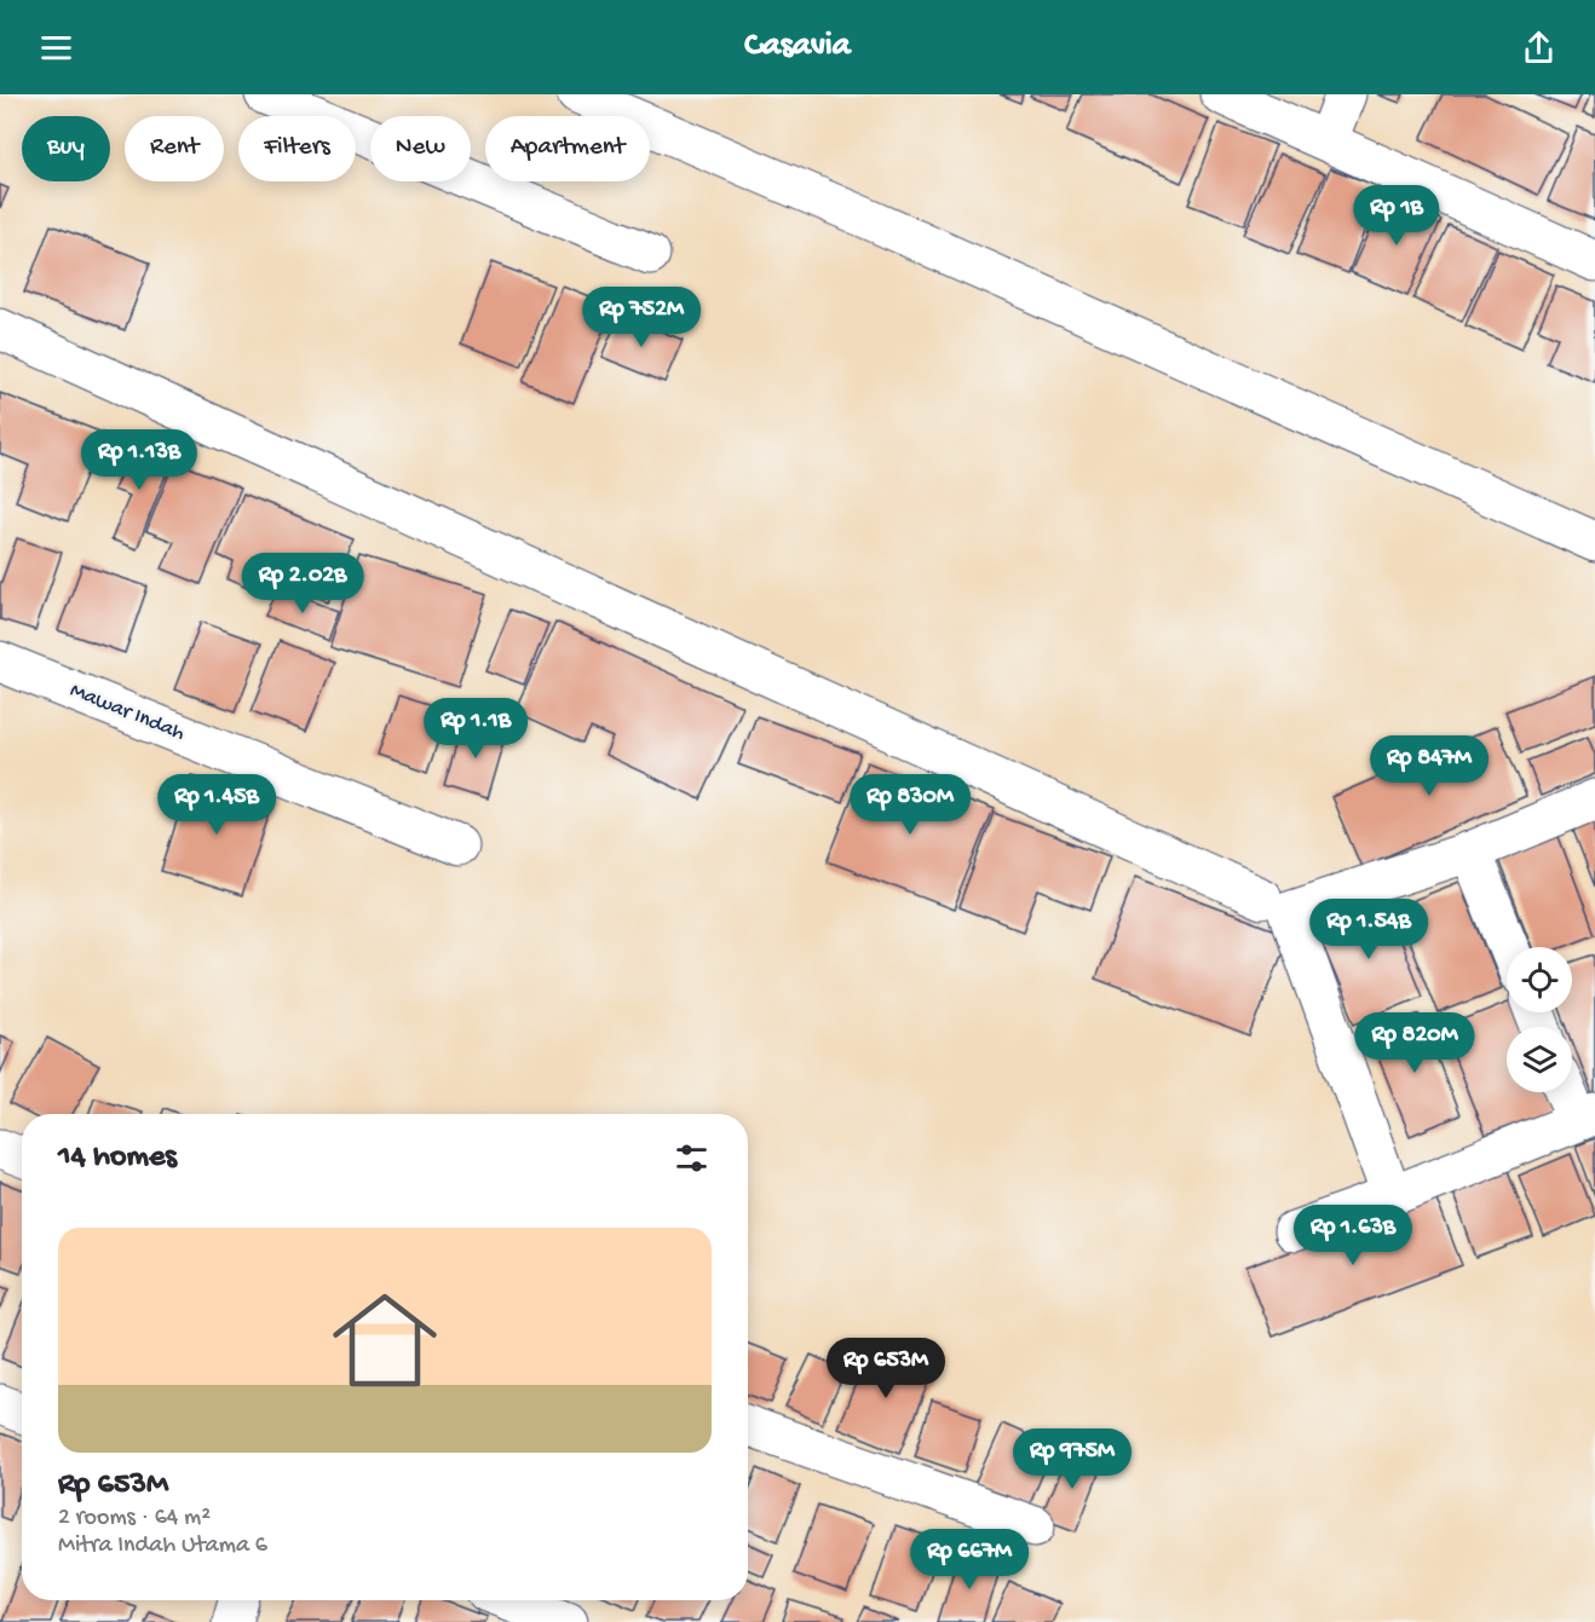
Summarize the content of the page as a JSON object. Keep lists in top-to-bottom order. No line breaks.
{"streets":{"street":["Mawar Indah"]},"page":{"header":"Casavia","chip":["Buy","Rent","Filters","New","Apartment"],"price":["Rp 1B","Rp 752M","Rp 1.13B","Rp 2.02B","Rp 1.1B","Rp 847M","Rp 1.45B","Rp 830M","Rp 1.54B","Rp 820M","Rp 1.63B","Rp 653M","Rp 975M","Rp 667M"],"heading":"14 homes","list":[{"name":"Rp 653M","note":"2 rooms · 64 m² · Mitra Indah Utama 6"}]}}
